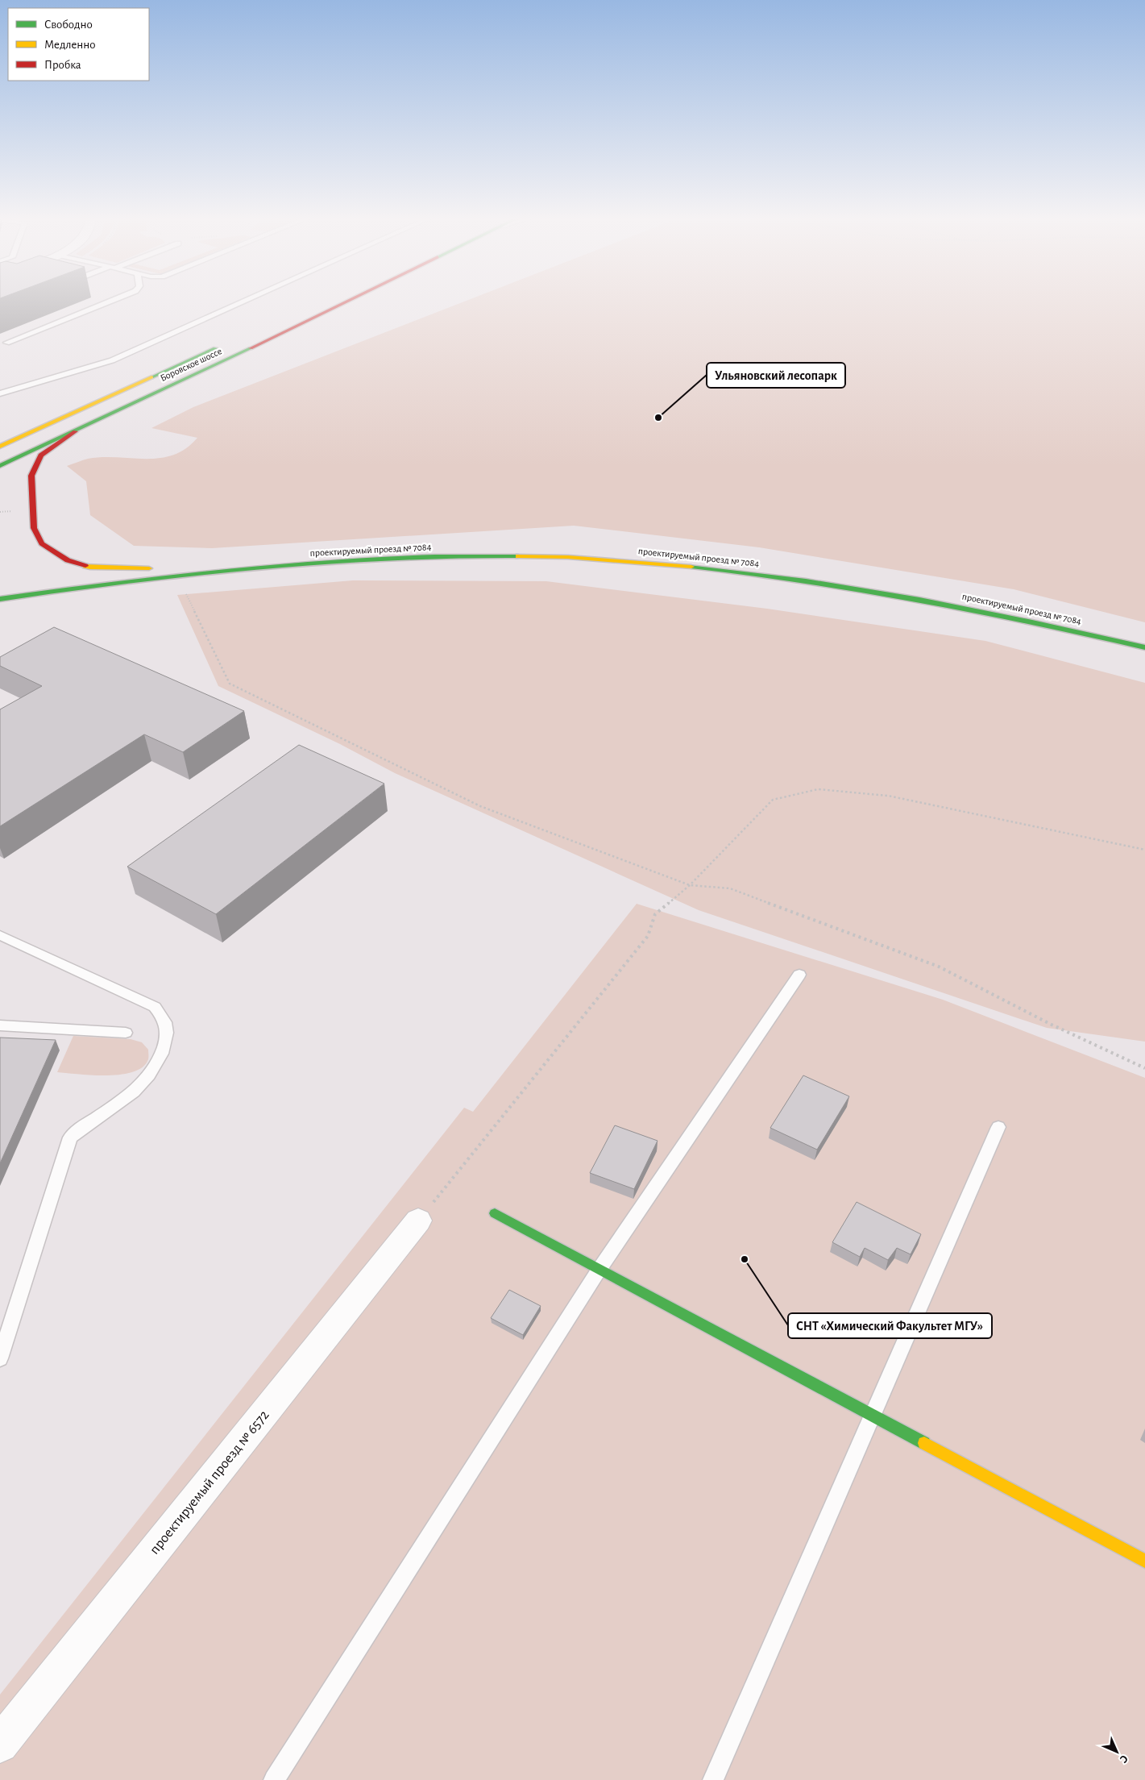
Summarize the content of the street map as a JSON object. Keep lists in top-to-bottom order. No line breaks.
{"streets":{"street":["Боровское шоссе","проектируемый проезд № 7084","проектируемый проезд № 6572"]},"crossings":[["Боровское шоссе","проектируемый проезд № 7084"]],"places":["Ульяновский лесопарк","СНТ «Химический Факультет МГУ»"],"legend":["Свободно","Медленно","Пробка"],"north":"bottom right"}
